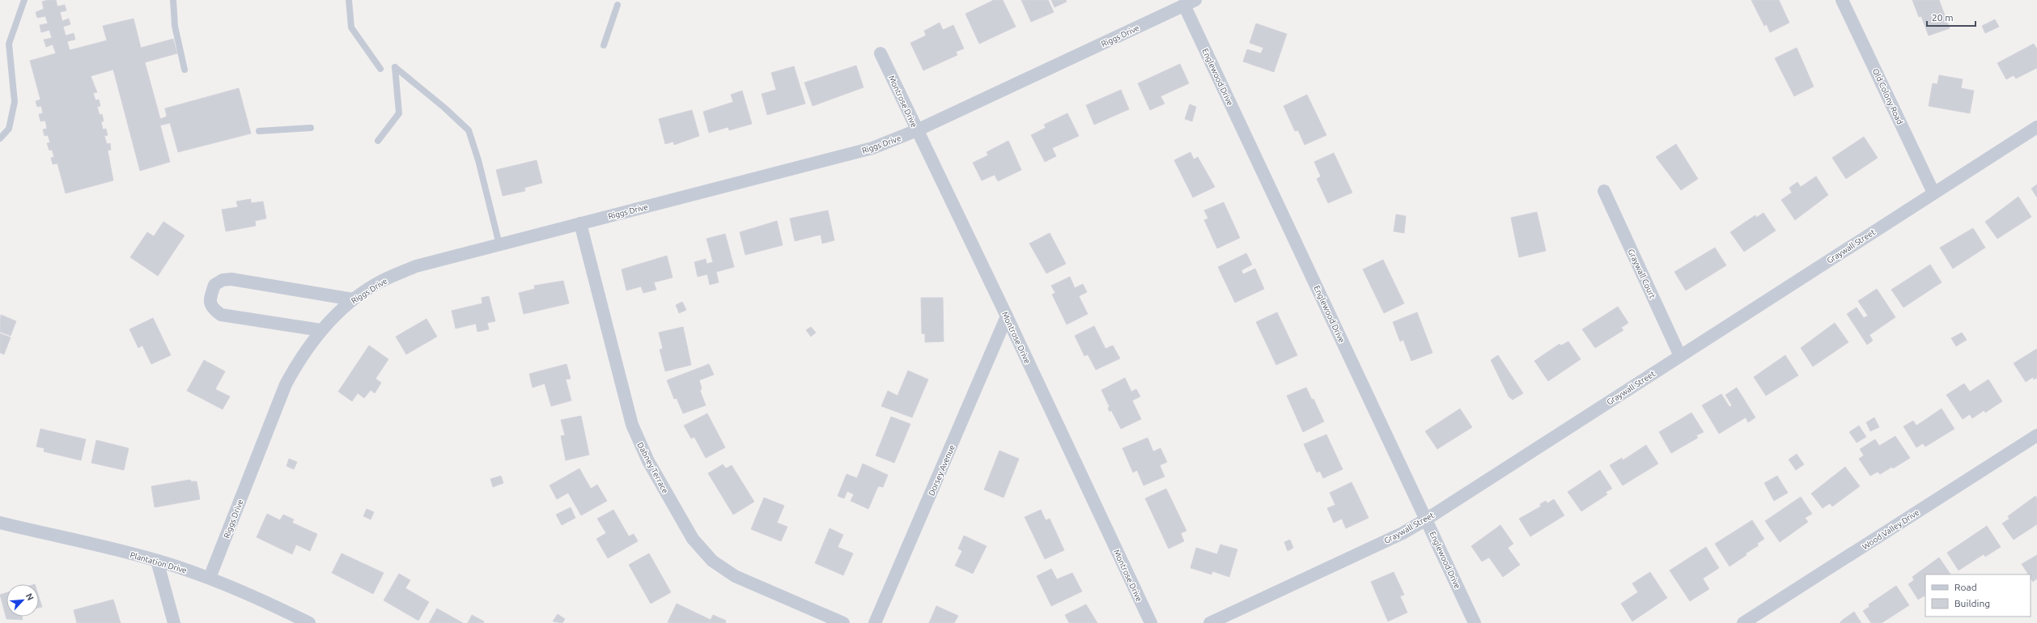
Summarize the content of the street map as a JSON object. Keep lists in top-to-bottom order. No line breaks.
{"streets":{"street":["Riggs Drive","Englewood Drive","Old Colony Road","Montrose Drive","Graywall Street","Graywall Court","Dabney Terrace","Dorsey Avenue","Wood Valley Drive","Plantation Drive"]},"crossings":[["Riggs Drive","Englewood Drive"],["Riggs Drive","Montrose Drive"],["Riggs Drive","Dabney Terrace"],["Riggs Drive","Plantation Drive"],["Englewood Drive","Graywall Street"],["Old Colony Road","Graywall Street"],["Montrose Drive","Dorsey Avenue"],["Graywall Street","Graywall Court"]],"legend":["Road","Building"],"scale_bar":"20 m","north":"top right"}
